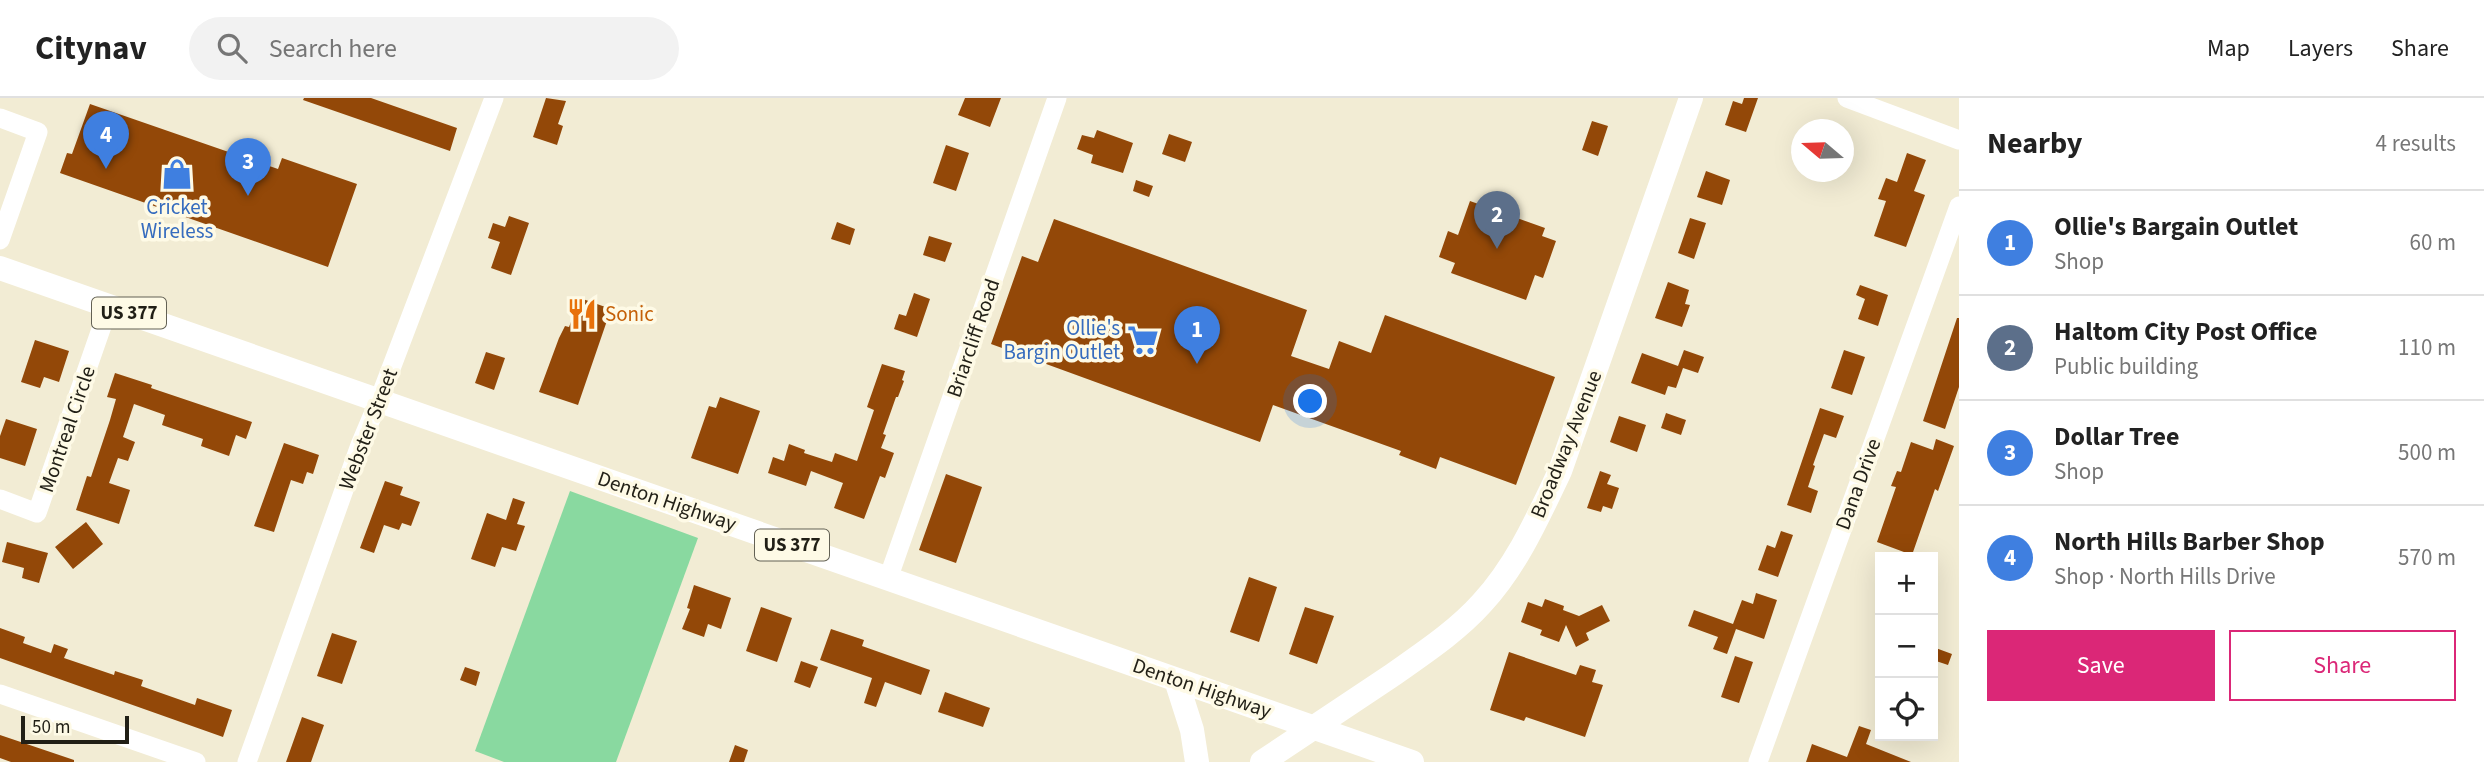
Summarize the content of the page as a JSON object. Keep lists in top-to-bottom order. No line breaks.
{"streets":{"main road":["US 377","Broadway Avenue","Denton Highway"],"street":["Briarcliff Road","Montreal Circle","Webster Street","Dana Drive"]},"crossings":[["Briarcliff Road","Denton Highway"],["Montreal Circle","Denton Highway"],["Webster Street","Denton Highway"],["Broadway Avenue","Denton Highway"]],"places":{"shop":["Cricket Wireless"],"restaurant":["Sonic"],"supermarket":["Ollie's Bargin Outlet"]},"scale_bar":"50 m","north":"left","page":{"header":"Citynav","search":"Search here","nav":["Map","Layers","Share"],"heading":["Nearby","4 results"],"pins":["4","3","2","1"],"list":[{"mark":"1","name":"Ollie's Bargain Outlet","note":"Shop","value":"60 m"},{"mark":"2","name":"Haltom City Post Office","note":"Public building","value":"110 m"},{"mark":"3","name":"Dollar Tree","note":"Shop","value":"500 m"},{"mark":"4","name":"North Hills Barber Shop","note":"Shop · North Hills Drive","value":"570 m"}],"map_buttons":["+","−"],"buttons":["Save","Share"],"scale":"50 m"}}
